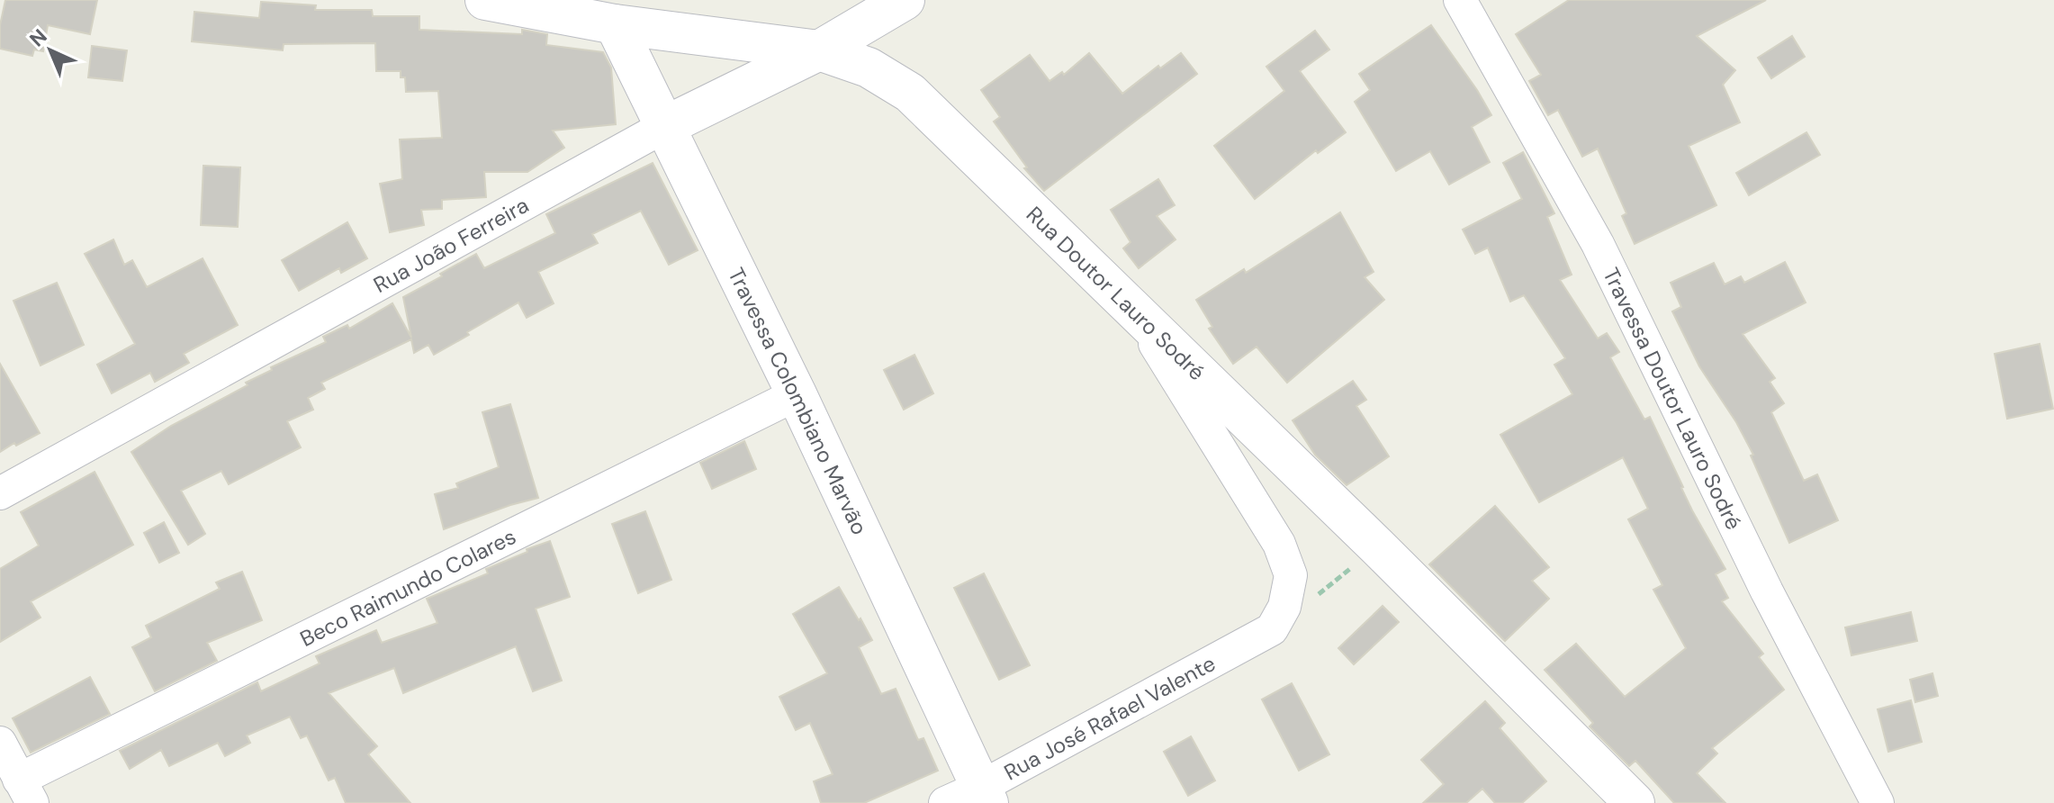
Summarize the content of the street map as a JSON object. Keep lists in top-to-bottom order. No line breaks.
{"streets":{"street":["Rua João Ferreira","Rua Doutor Lauro Sodré","Travessa Doutor Lauro Sodré","Travessa Colombiano Marvão","Beco Raimundo Colares","Rua José Rafael Valente"]},"crossings":[["Rua João Ferreira","Rua Doutor Lauro Sodré"],["Rua João Ferreira","Travessa Colombiano Marvão"],["Rua Doutor Lauro Sodré","Travessa Colombiano Marvão"],["Travessa Colombiano Marvão","Beco Raimundo Colares"],["Travessa Colombiano Marvão","Rua José Rafael Valente"]],"north":"top left"}
